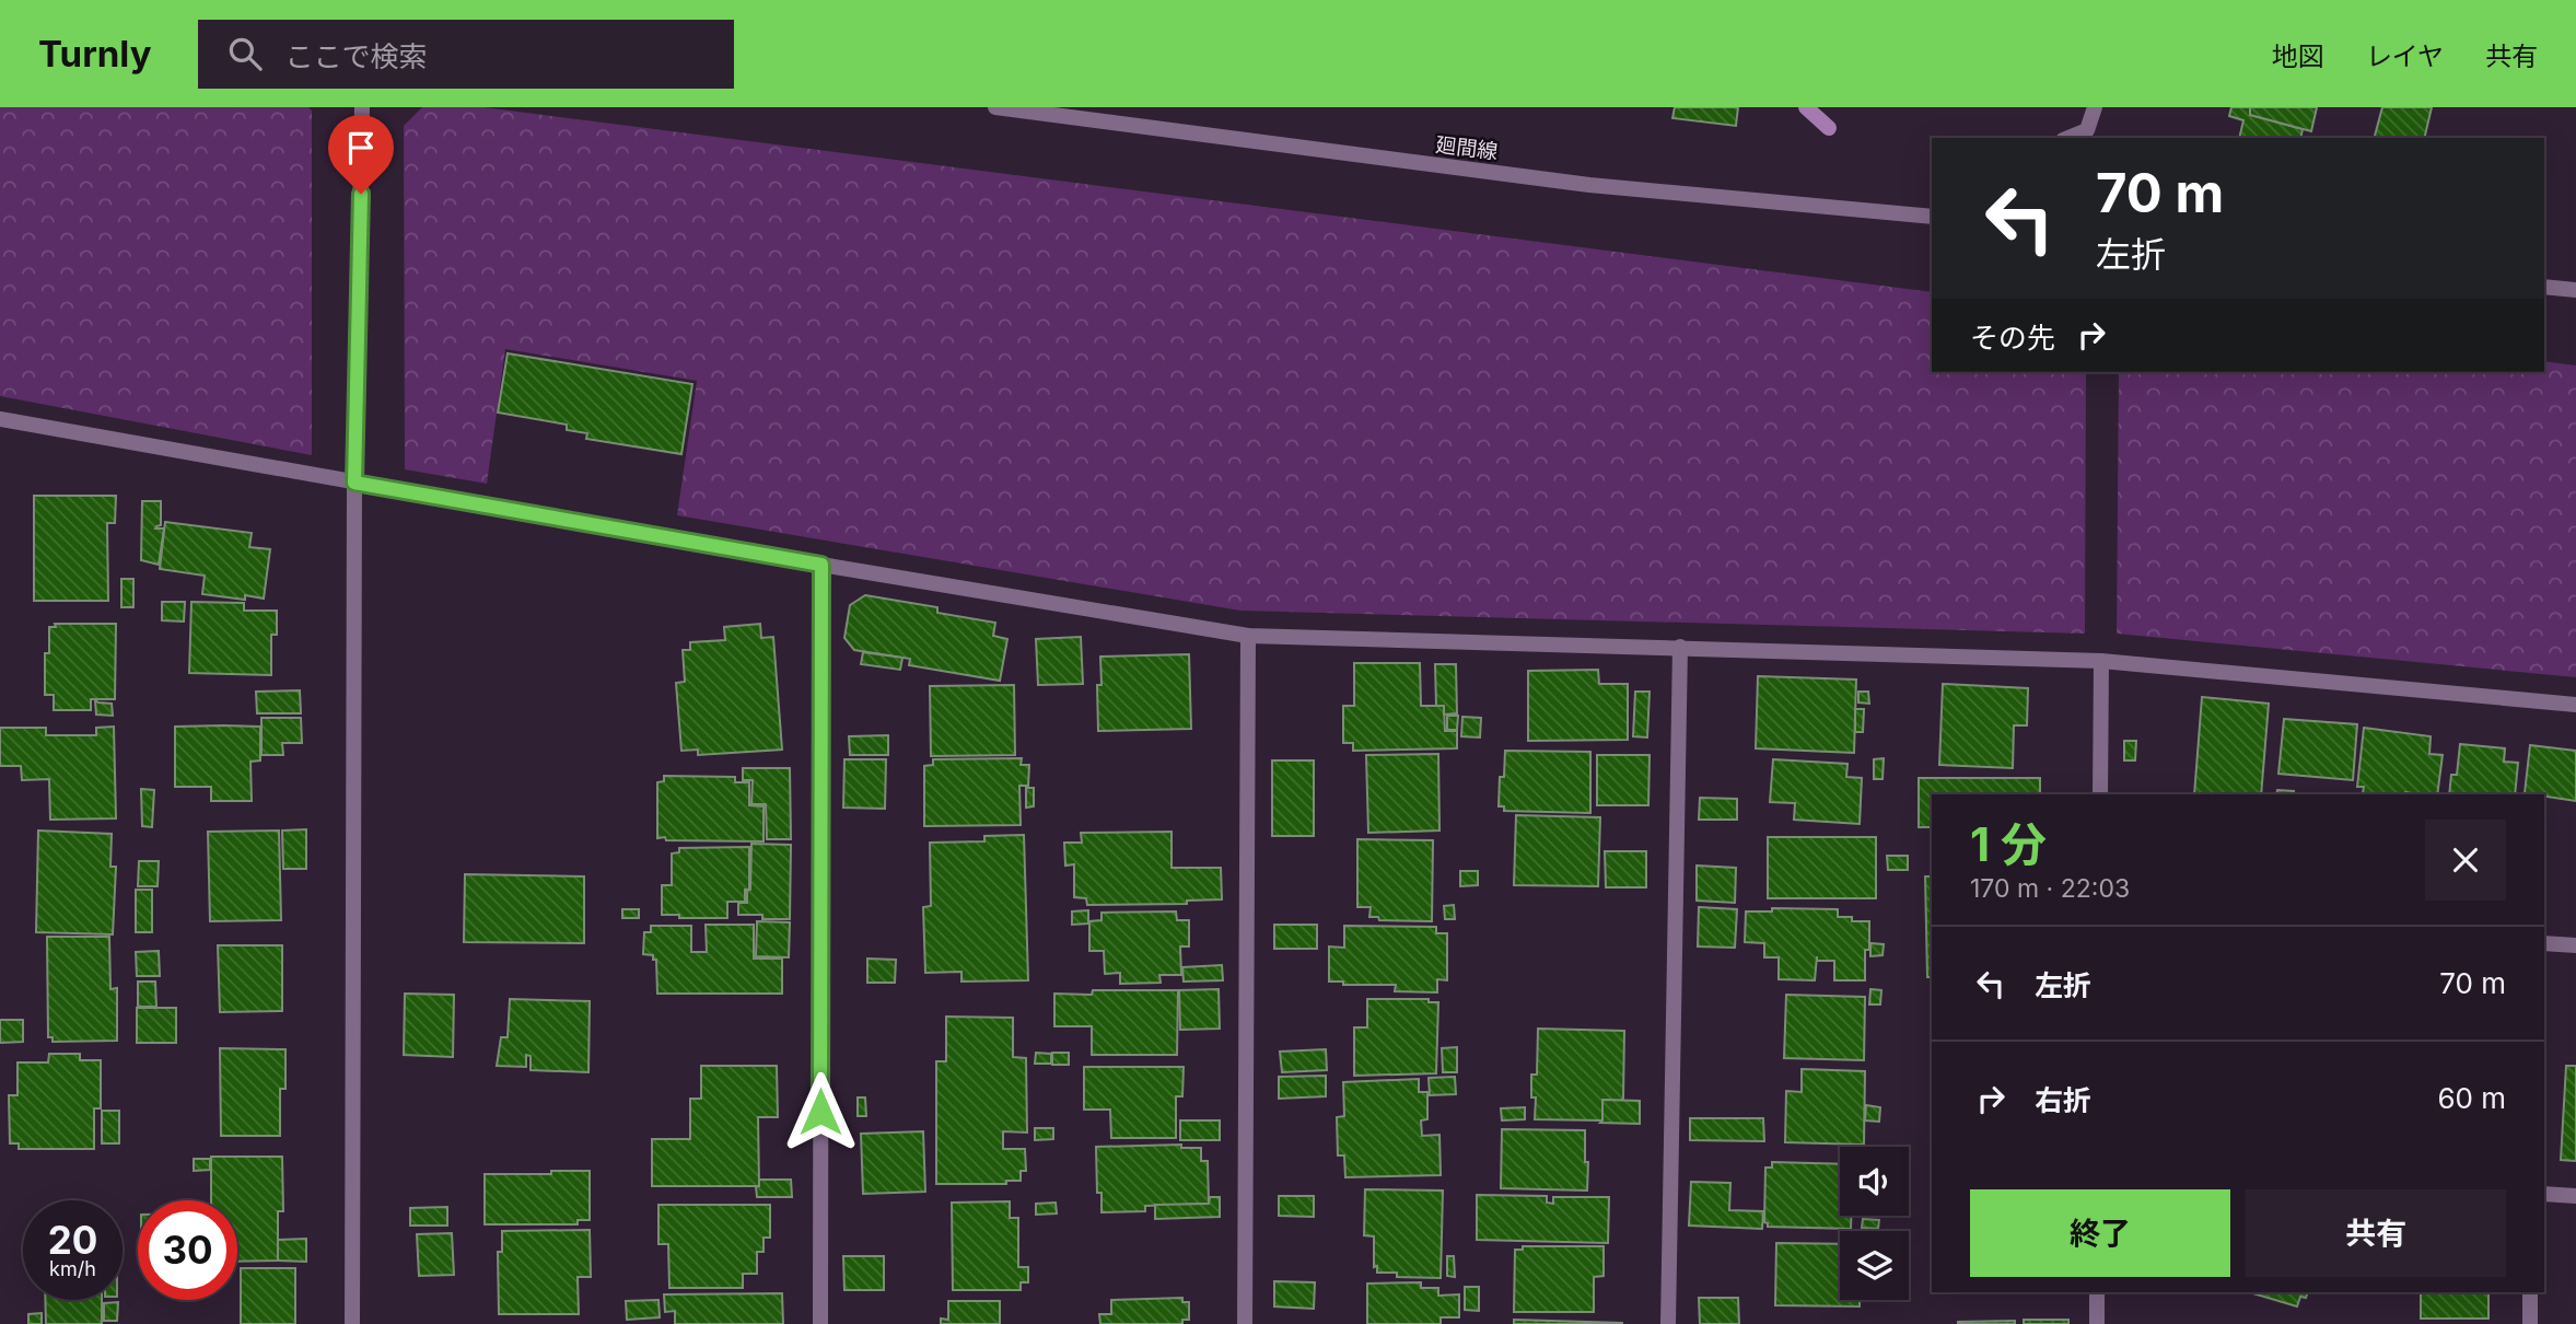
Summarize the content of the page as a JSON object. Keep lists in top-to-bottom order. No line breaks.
{"streets":{"street":["廻間線"]},"page":{"header":"Turnly","search":"ここで検索","nav":["地図","レイヤ","共有"],"turn":["70 m","左折"],"then":"その先","heading":["1 分","170 m · 22:03"],"list":[{"name":"左折","value":"70 m"},{"name":"右折","value":"60 m"}],"buttons":["終了","共有"],"speed":"20 km/h","limit":"30"}}
